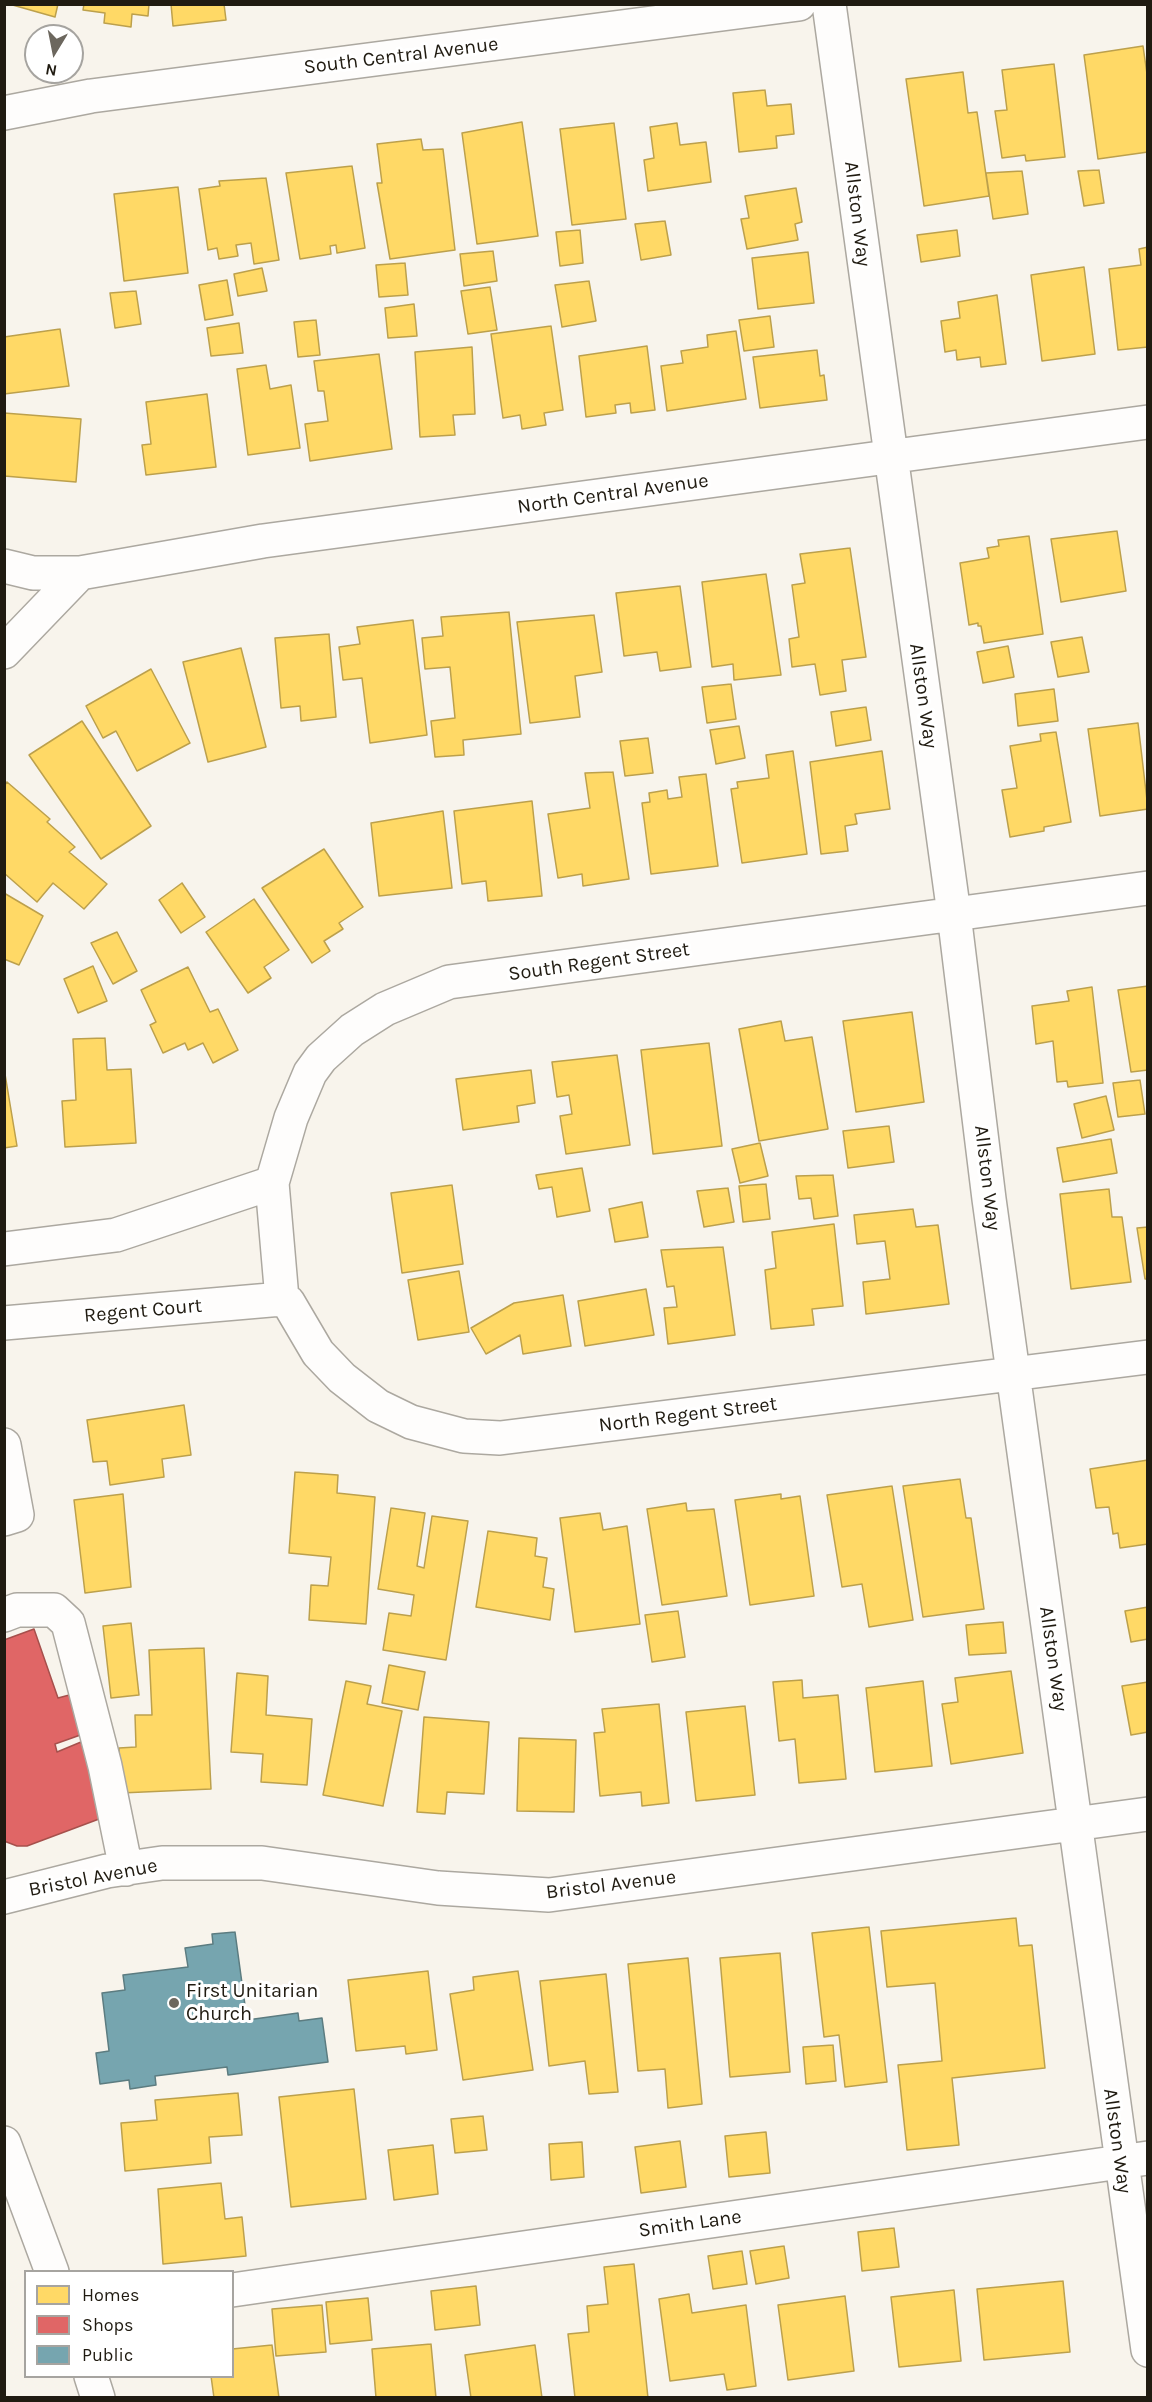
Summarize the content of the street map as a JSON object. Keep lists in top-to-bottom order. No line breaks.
{"streets":{"street":["South Central Avenue","Allston Way","North Central Avenue","South Regent Street","Regent Court","North Regent Street","Bristol Avenue","Smith Lane"]},"crossings":[["Allston Way","North Central Avenue"],["Allston Way","South Regent Street"],["Allston Way","North Regent Street"],["Allston Way","Bristol Avenue"],["Allston Way","Smith Lane"],["South Regent Street","Regent Court"],["South Regent Street","North Regent Street"],["Regent Court","North Regent Street"]],"places":["First Unitarian Church"],"legend":["Homes","Shops","Public"],"north":"bottom"}
